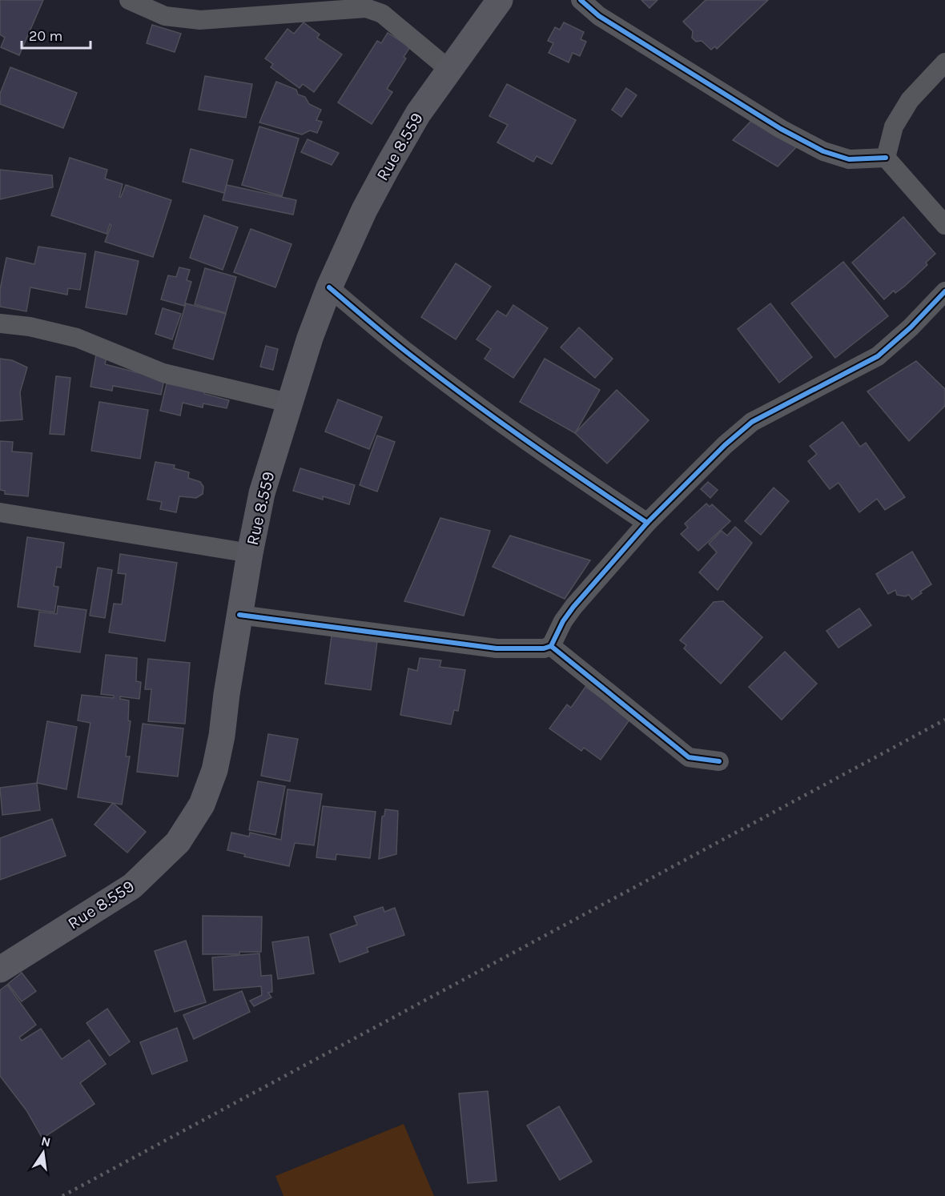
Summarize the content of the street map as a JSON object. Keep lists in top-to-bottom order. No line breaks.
{"streets":{"main road":["Rue 8.559"]},"scale_bar":"20 m","north":"top"}
